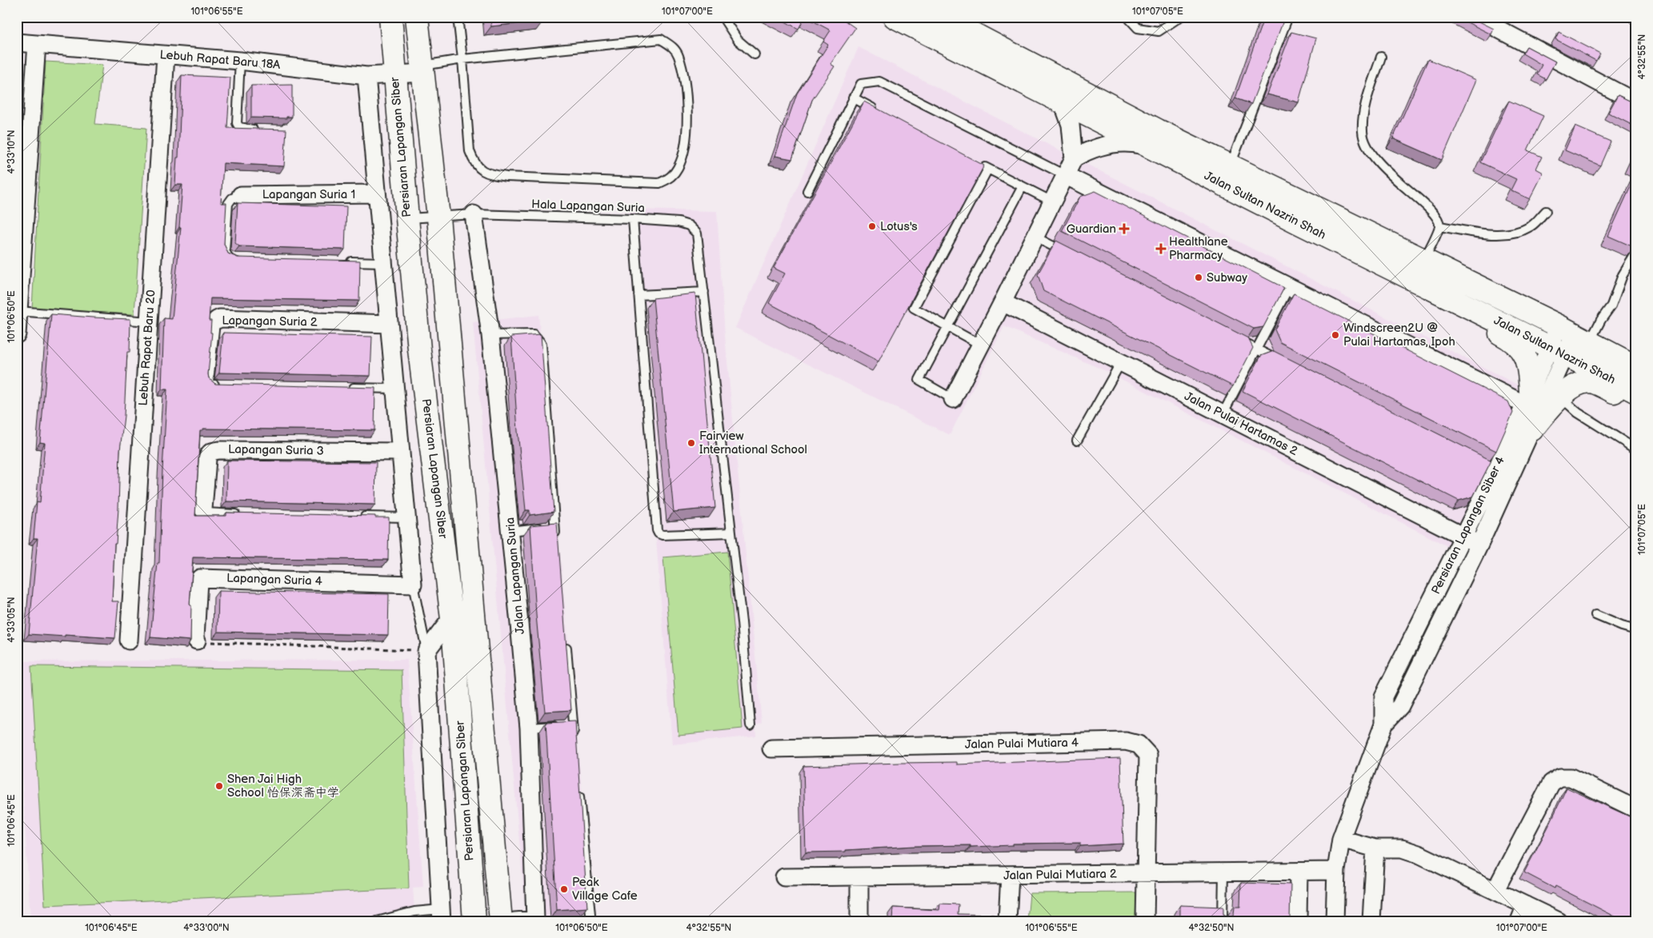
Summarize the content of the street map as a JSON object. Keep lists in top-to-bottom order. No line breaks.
{"streets":{"main road":["Persiaran Lapangan Siber","Jalan Sultan Nazrin Shah"],"street":["Lebuh Rapat Baru 18A","Lapangan Suria 1","Lapangan Suria 2","Lebuh Rapat Baru 20","Jalan Pulai Hartamas 2","Lapangan Suria 3","Persiaran Lapangan Siber 4","Jalan Lapangan Suria","Lapangan Suria 4","Jalan Pulai Mutiara 4","Jalan Pulai Mutiara 2"],"lane":["Hala Lapangan Suria"]},"crossings":[["Lebuh Rapat Baru 18A","Persiaran Lapangan Siber"],["Lebuh Rapat Baru 18A","Lebuh Rapat Baru 20"],["Persiaran Lapangan Siber","Hala Lapangan Suria"],["Jalan Sultan Nazrin Shah","Persiaran Lapangan Siber 4"],["Hala Lapangan Suria","Jalan Lapangan Suria"],["Jalan Pulai Hartamas 2","Persiaran Lapangan Siber 4"],["Persiaran Lapangan Siber 4","Jalan Pulai Mutiara 2"],["Jalan Pulai Mutiara 4","Jalan Pulai Mutiara 2"]],"places":{"other":["Lotus's","Subway","Windscreen2U @ Pulai Hartamas, Ipoh","Fairview International School","Shen Jai High School 怡保深斋中学","Peak Village Cafe"],"health":["Guardian","Healthlane Pharmacy"]},"coordinates":["101°06'55\"E","101°07'00\"E","101°07'05\"E","4°32'55\"N","4°33'10\"N","101°06'50\"E","4°33'05\"N","101°06'45\"E","4°33'00\"N","4°32'50\"N"]}
